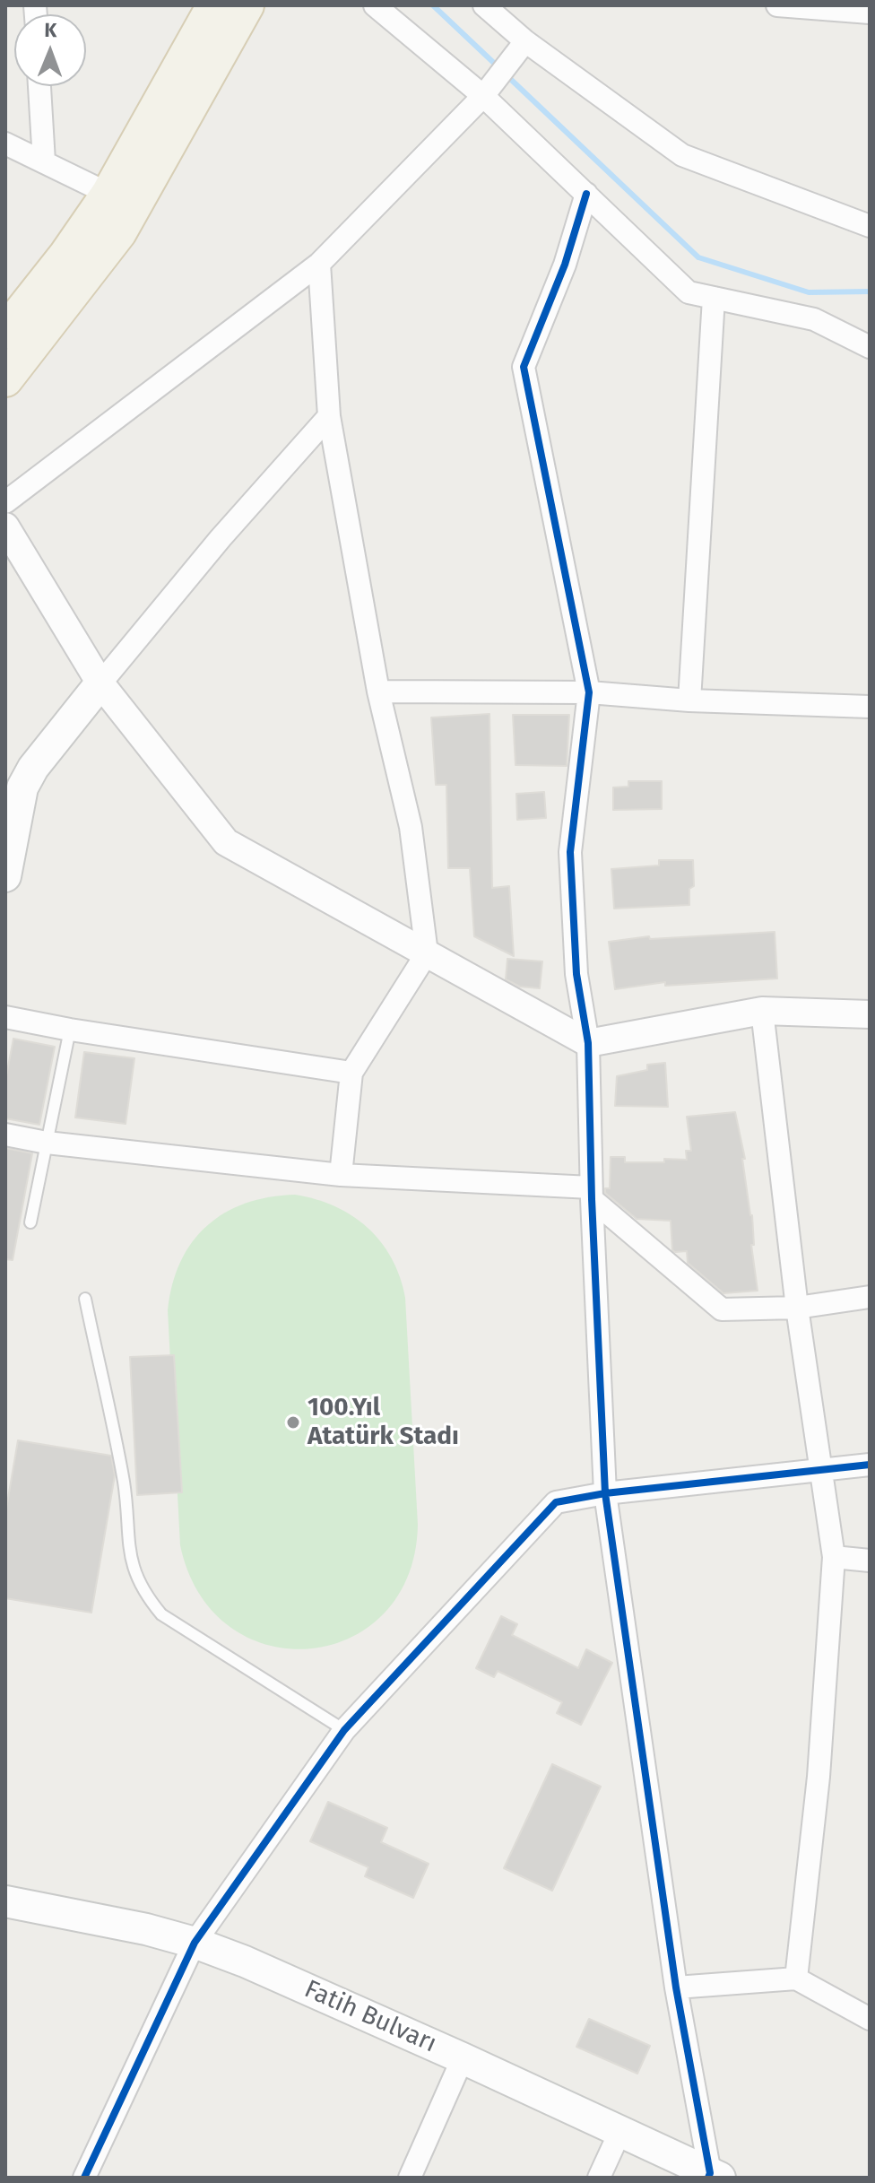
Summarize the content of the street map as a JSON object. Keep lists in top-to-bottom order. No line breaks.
{"streets":{"main road":["Fatih Bulvarı"]},"places":["100.Yıl Atatürk Stadı"],"north":"top"}
